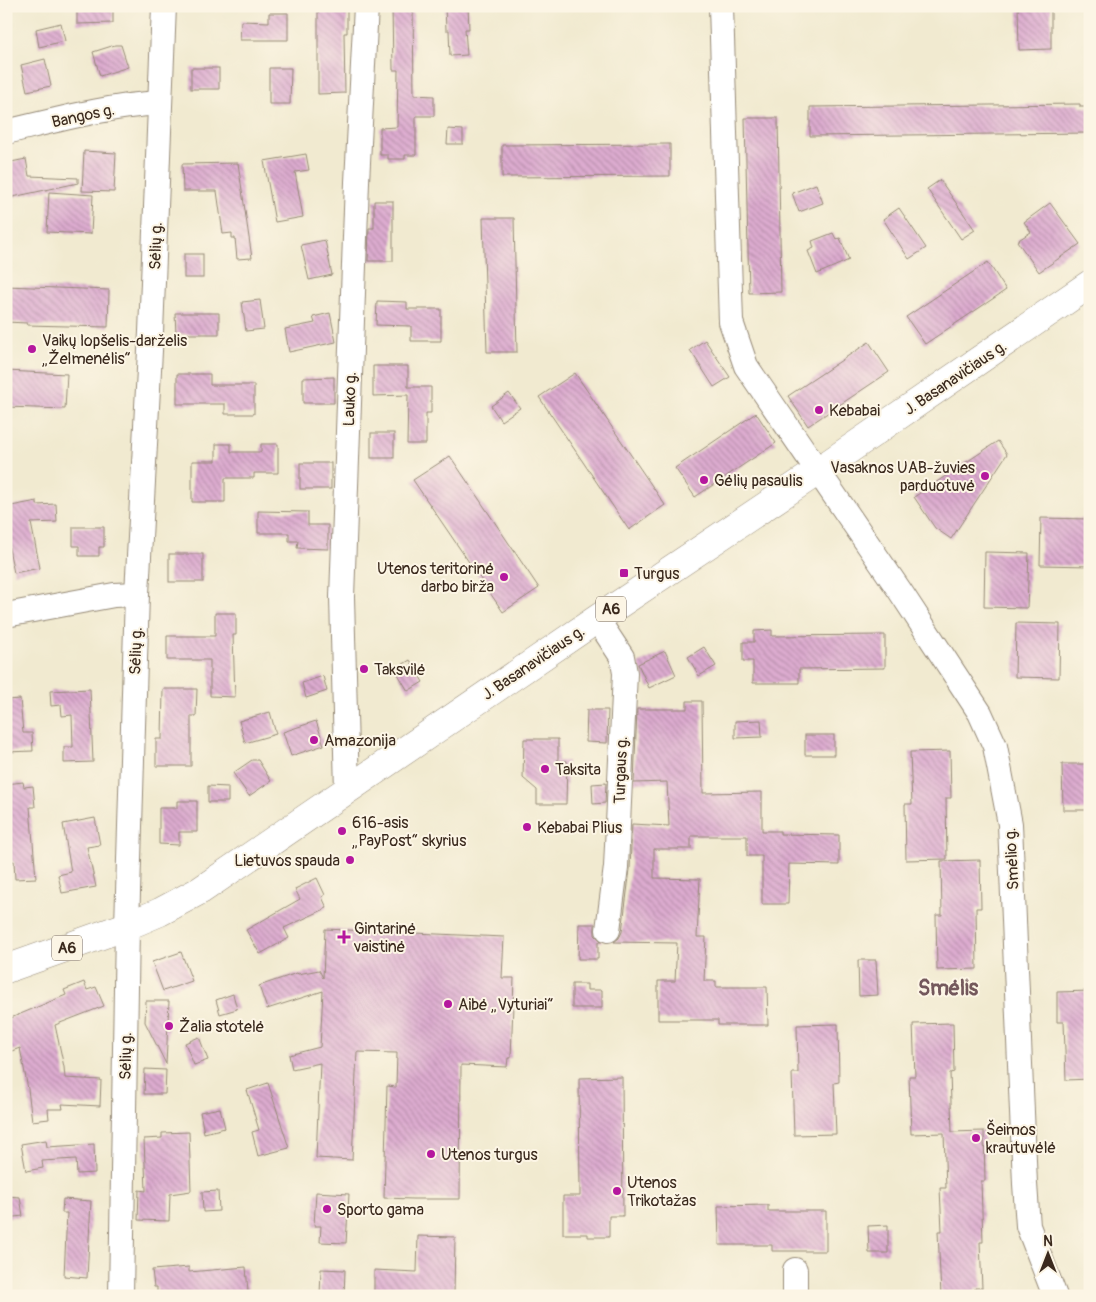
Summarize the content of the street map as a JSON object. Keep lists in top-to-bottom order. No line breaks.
{"streets":{"main road":["J. Basanavičiaus g.","A6"],"street":["Bangos g.","Sėlių g.","Lauko g.","Turgaus g.","Smėlio g."]},"crossings":[["Bangos g.","Sėlių g."],["Sėlių g.","J. Basanavičiaus g."],["J. Basanavičiaus g.","Lauko g."],["J. Basanavičiaus g.","Turgaus g."],["J. Basanavičiaus g.","Smėlio g."]],"districts":["Smėlis"],"places":{"other":["Vaikų lopšelis-darželis „Želmenėlis“","Kebabai","Vasaknos UAB-žuvies parduotuvė","Gėlių pasaulis","Utenos teritorinė darbo birža","Taksvilė","Amazonija","Taksita","Kebabai Plius","616-asis „PayPost“ skyrius","Lietuvos spauda","Aibė „Vyturiai“","Žalia stotelė","Šeimos krautuvėlė","Utenos turgus","Utenos Trikotažas","Sporto gama"],"transit":["Turgus"],"health":["Gintarinė vaistinė"]},"north":"top"}
